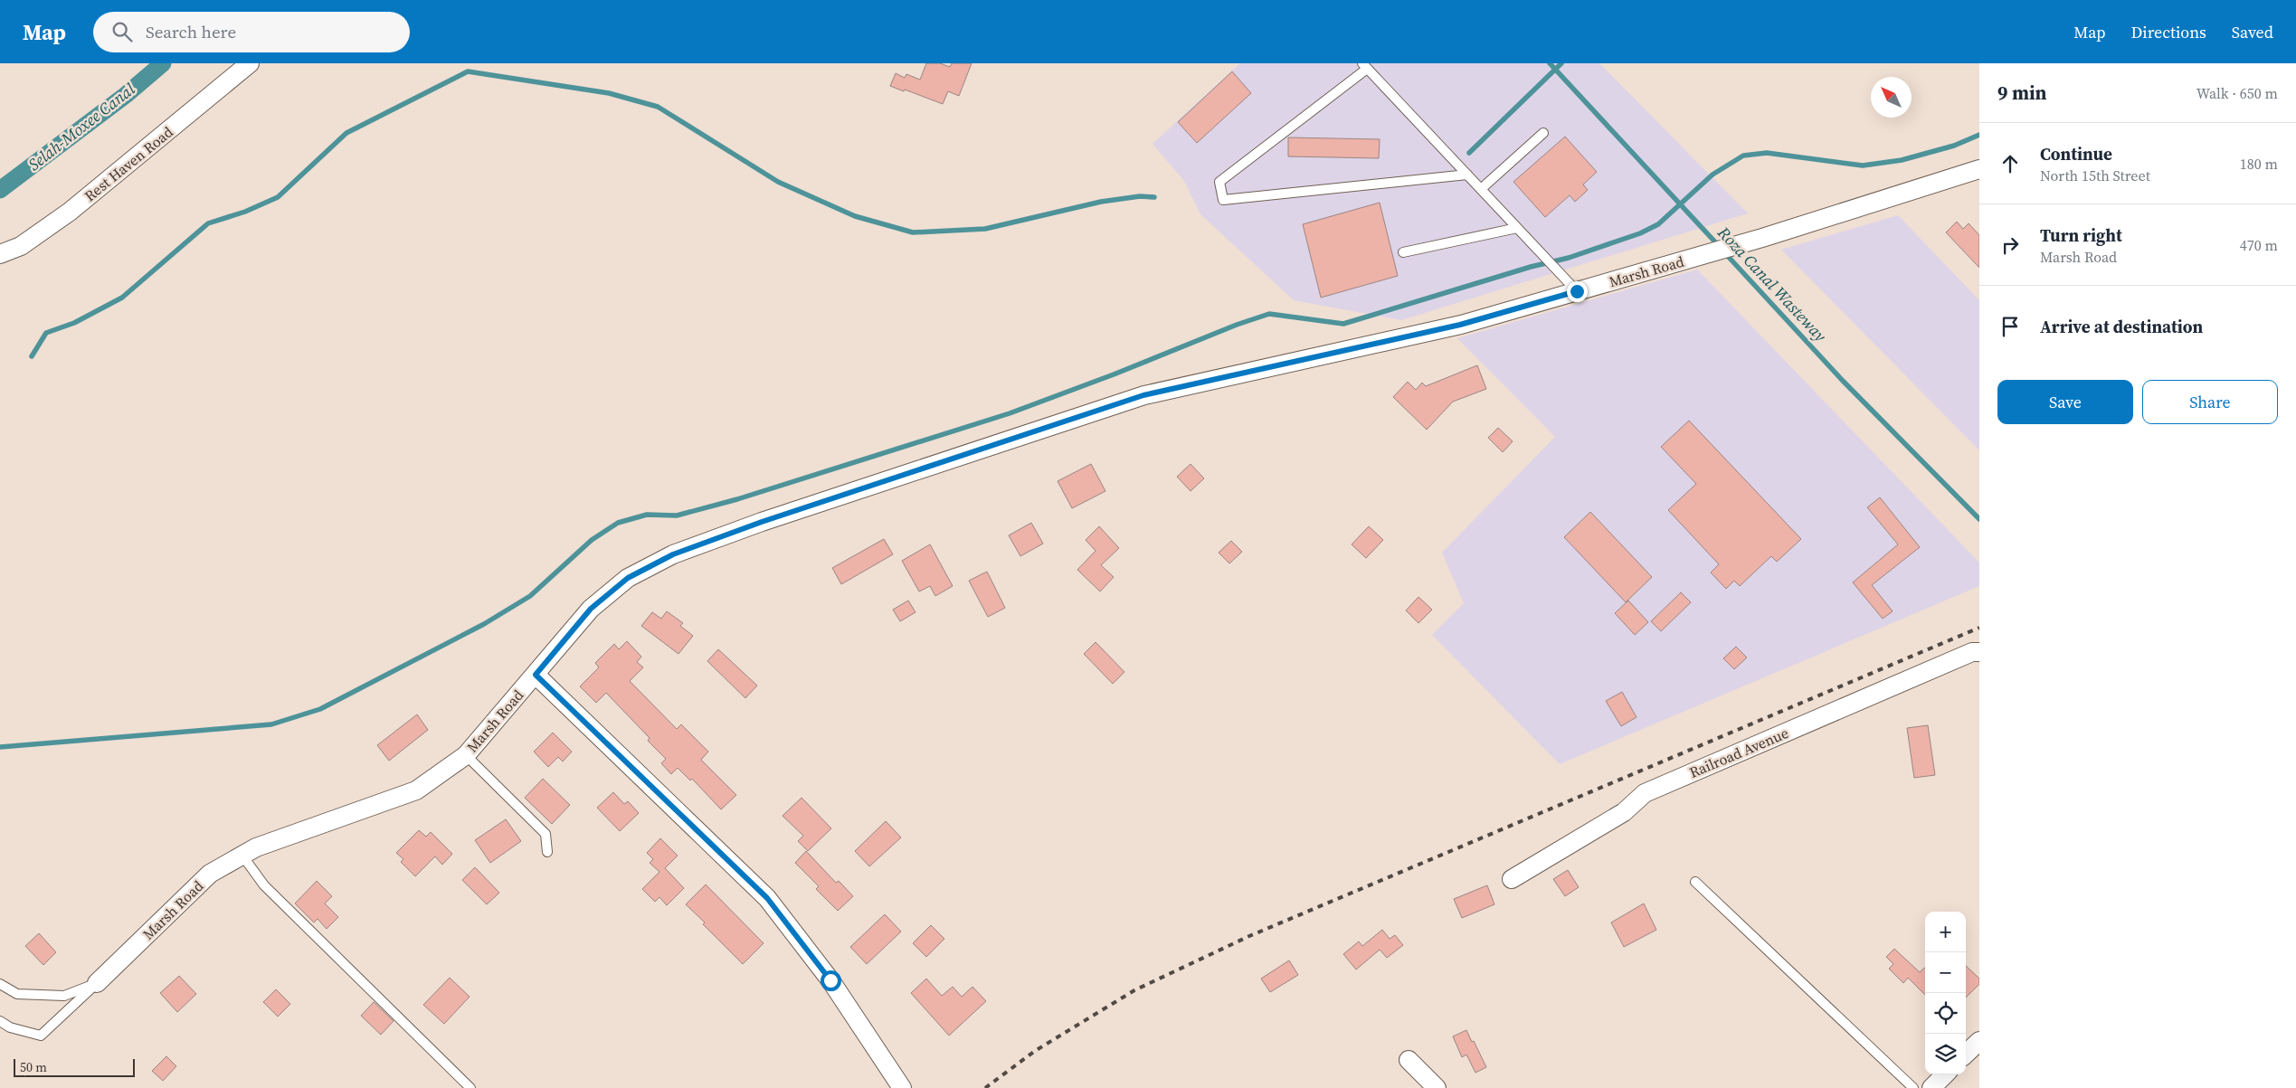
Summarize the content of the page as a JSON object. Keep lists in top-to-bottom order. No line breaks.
{"streets":{"street":["Rest Haven Road","Marsh Road","Railroad Avenue"]},"water":["Selah-Moxee Canal","Roza Canal Wasteway"],"scale_bar":"50 m","north":"top left","page":{"header":"Map","search":"Search here","nav":["Map","Directions","Saved"],"heading":["9 min","Walk · 650 m"],"list":[["Continue","North 15th Street","180 m"],["Turn right","Marsh Road","470 m"],"Arrive at destination"],"buttons":["Save","Share"],"map_buttons":["+","−"],"scale":"50 m"}}
